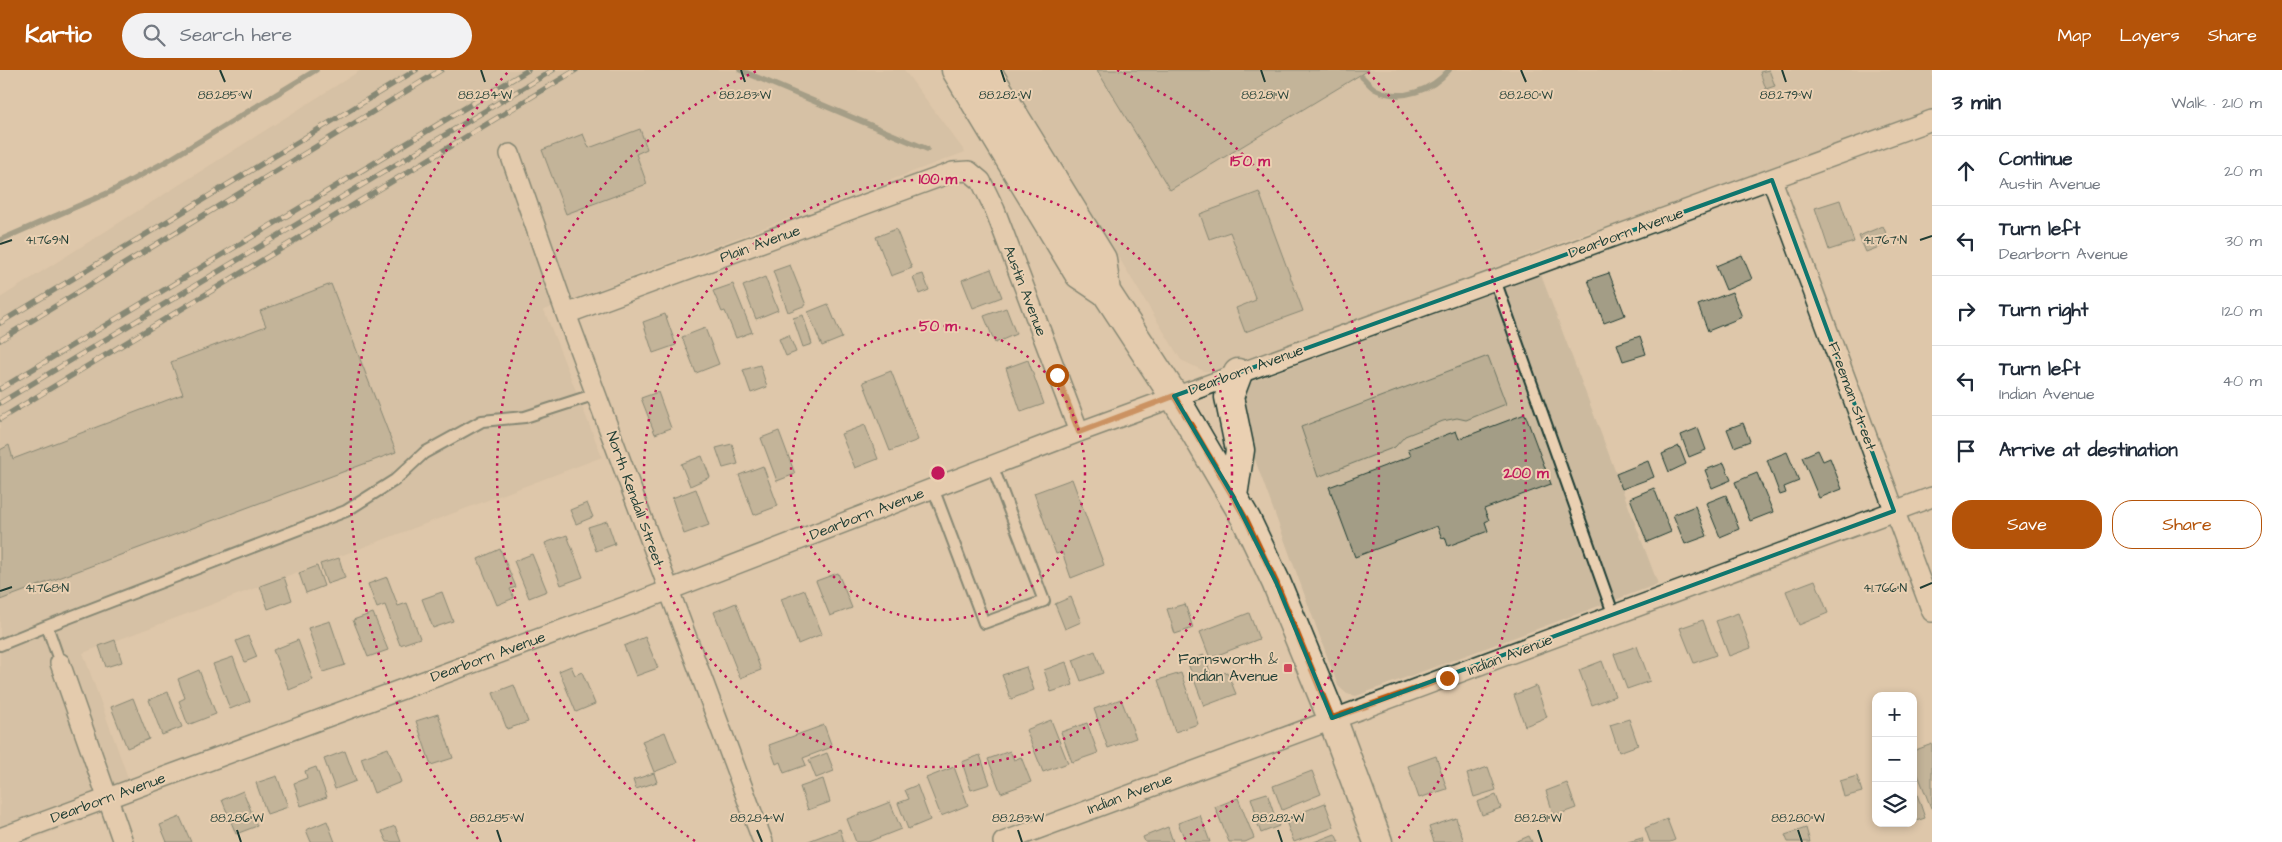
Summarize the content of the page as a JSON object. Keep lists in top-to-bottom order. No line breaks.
{"streets":{"street":["Dearborn Avenue","Plain Avenue","Austin Avenue","Freeman Street","North Kendall Street","Indian Avenue"]},"crossings":[["Dearborn Avenue","Austin Avenue"],["Dearborn Avenue","Freeman Street"],["Dearborn Avenue","North Kendall Street"],["Plain Avenue","Austin Avenue"],["Plain Avenue","North Kendall Street"],["Freeman Street","Indian Avenue"]],"places":{"transit":["Farnsworth & Indian Avenue"]},"page":{"header":"Kartio","search":"Search here","nav":["Map","Layers","Share"],"heading":["3 min","Walk · 210 m"],"list":[["Continue","Austin Avenue","20 m"],["Turn left","Dearborn Avenue","30 m"],["Turn right","120 m"],["Turn left","Indian Avenue","40 m"],"Arrive at destination"],"buttons":["Save","Share"],"map_buttons":["+","−"]},"coordinates":["88.285°W","88.284°W","88.283°W","88.282°W","88.281°W","88.280°W","88.279°W","41.769°N","41.767°N","41.768°N","41.766°N","88.286°W"],"rings":["150 m","100 m","50 m","200 m"]}
